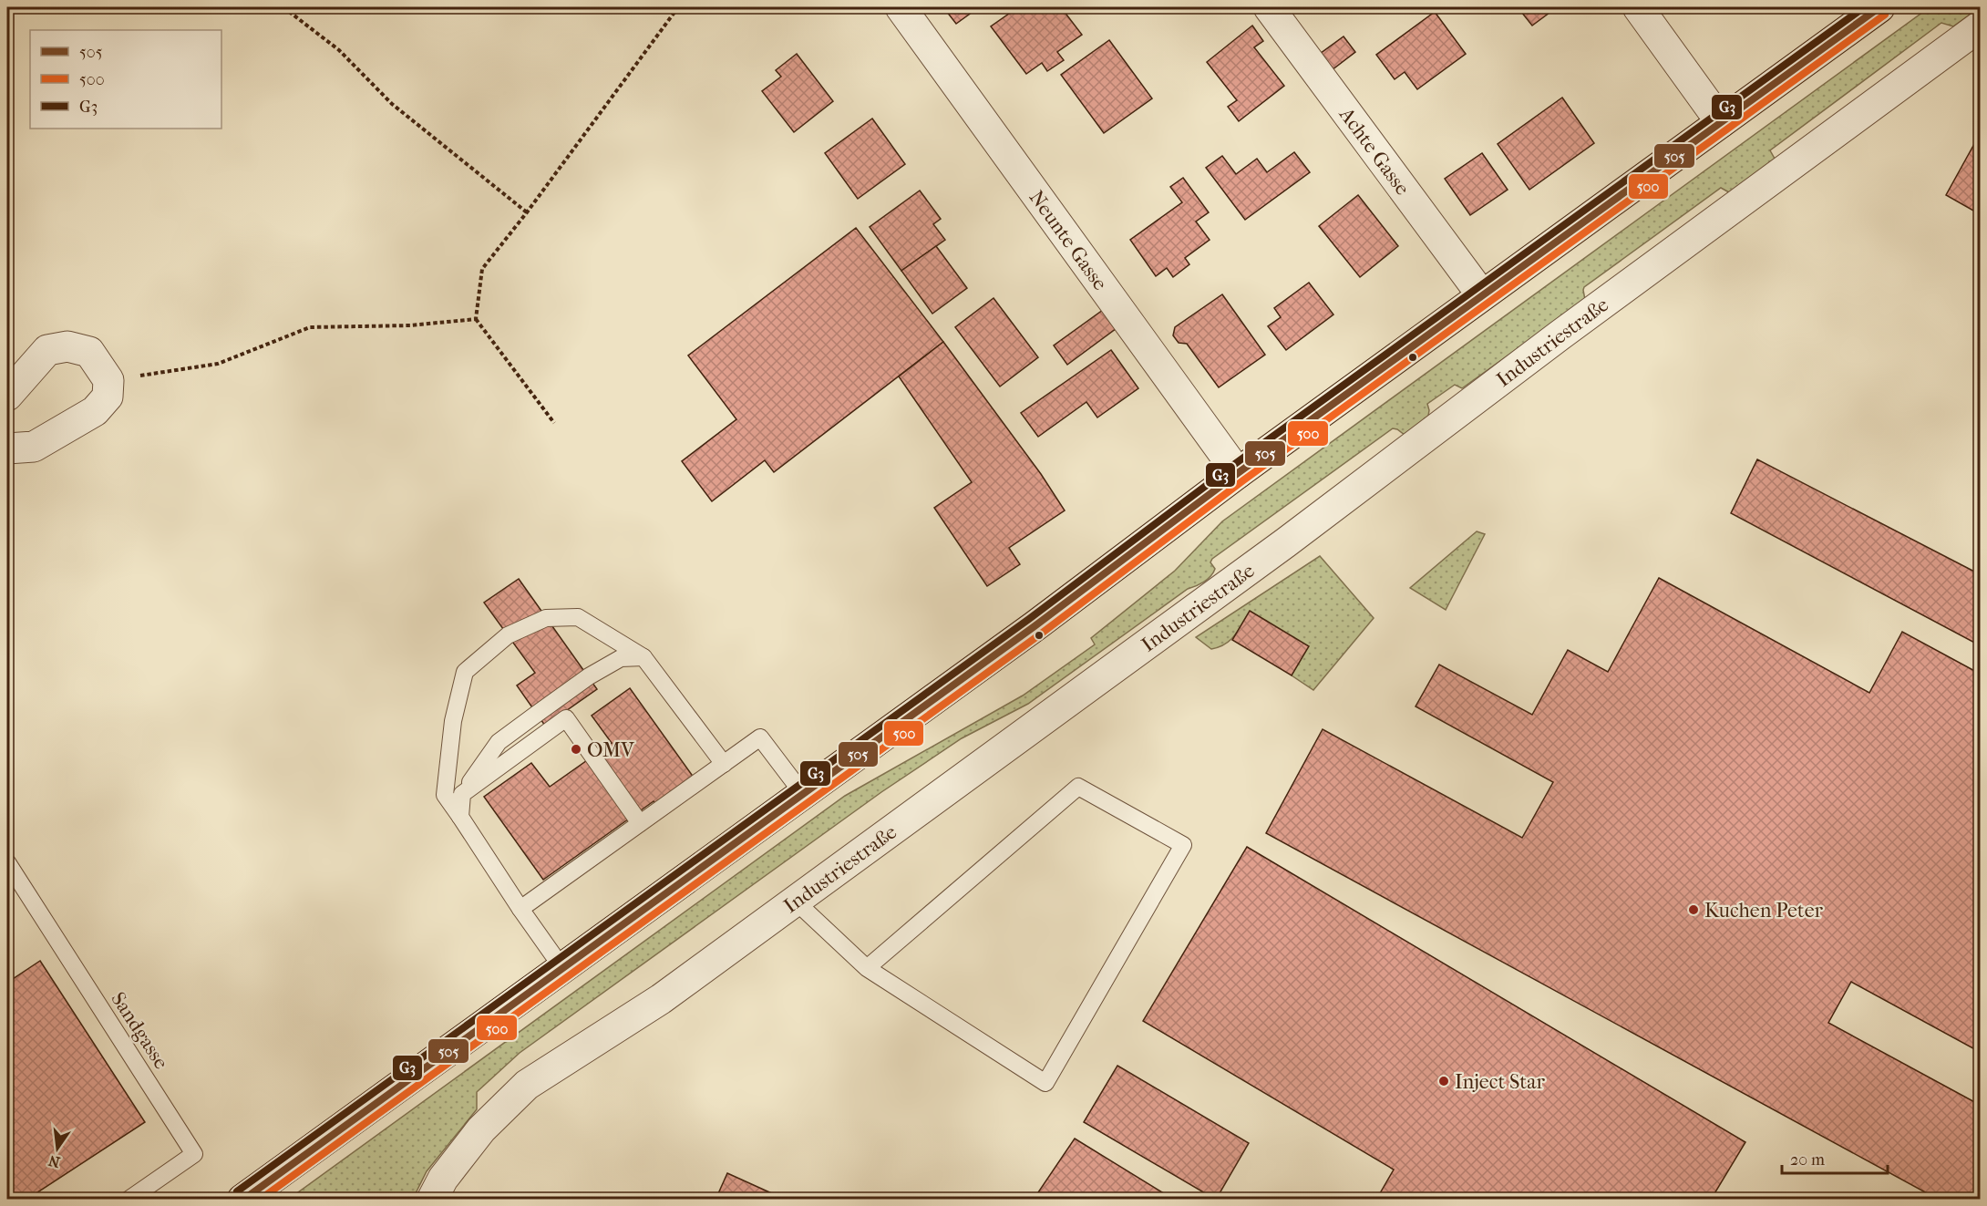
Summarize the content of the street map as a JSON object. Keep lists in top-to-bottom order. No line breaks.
{"streets":{"street":["Achte Gasse","Neunte Gasse","Industriestraße"],"lane":["Sandgasse"]},"places":["OMV","Kuchen Peter","Inject Star"],"lines":["transit line 505","transit line G3","transit line 500"],"legend":["505","500","G3"],"scale_bar":"20 m","north":"bottom"}
